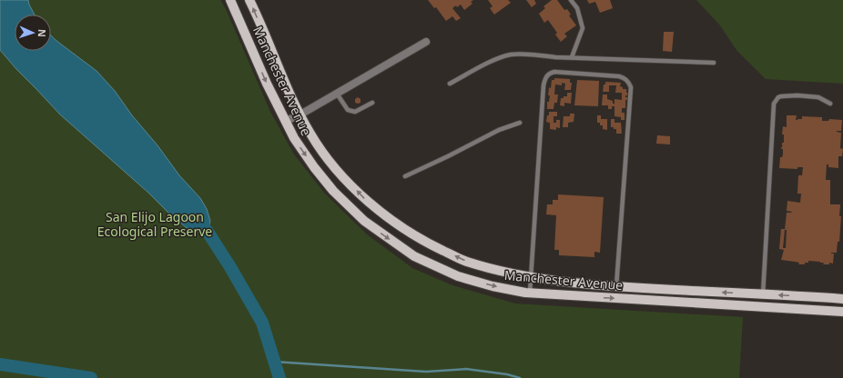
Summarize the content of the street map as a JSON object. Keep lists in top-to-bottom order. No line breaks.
{"streets":{"main road":["Manchester Avenue"]},"parks":["San Elijo Lagoon Ecological Preserve"],"north":"right"}
